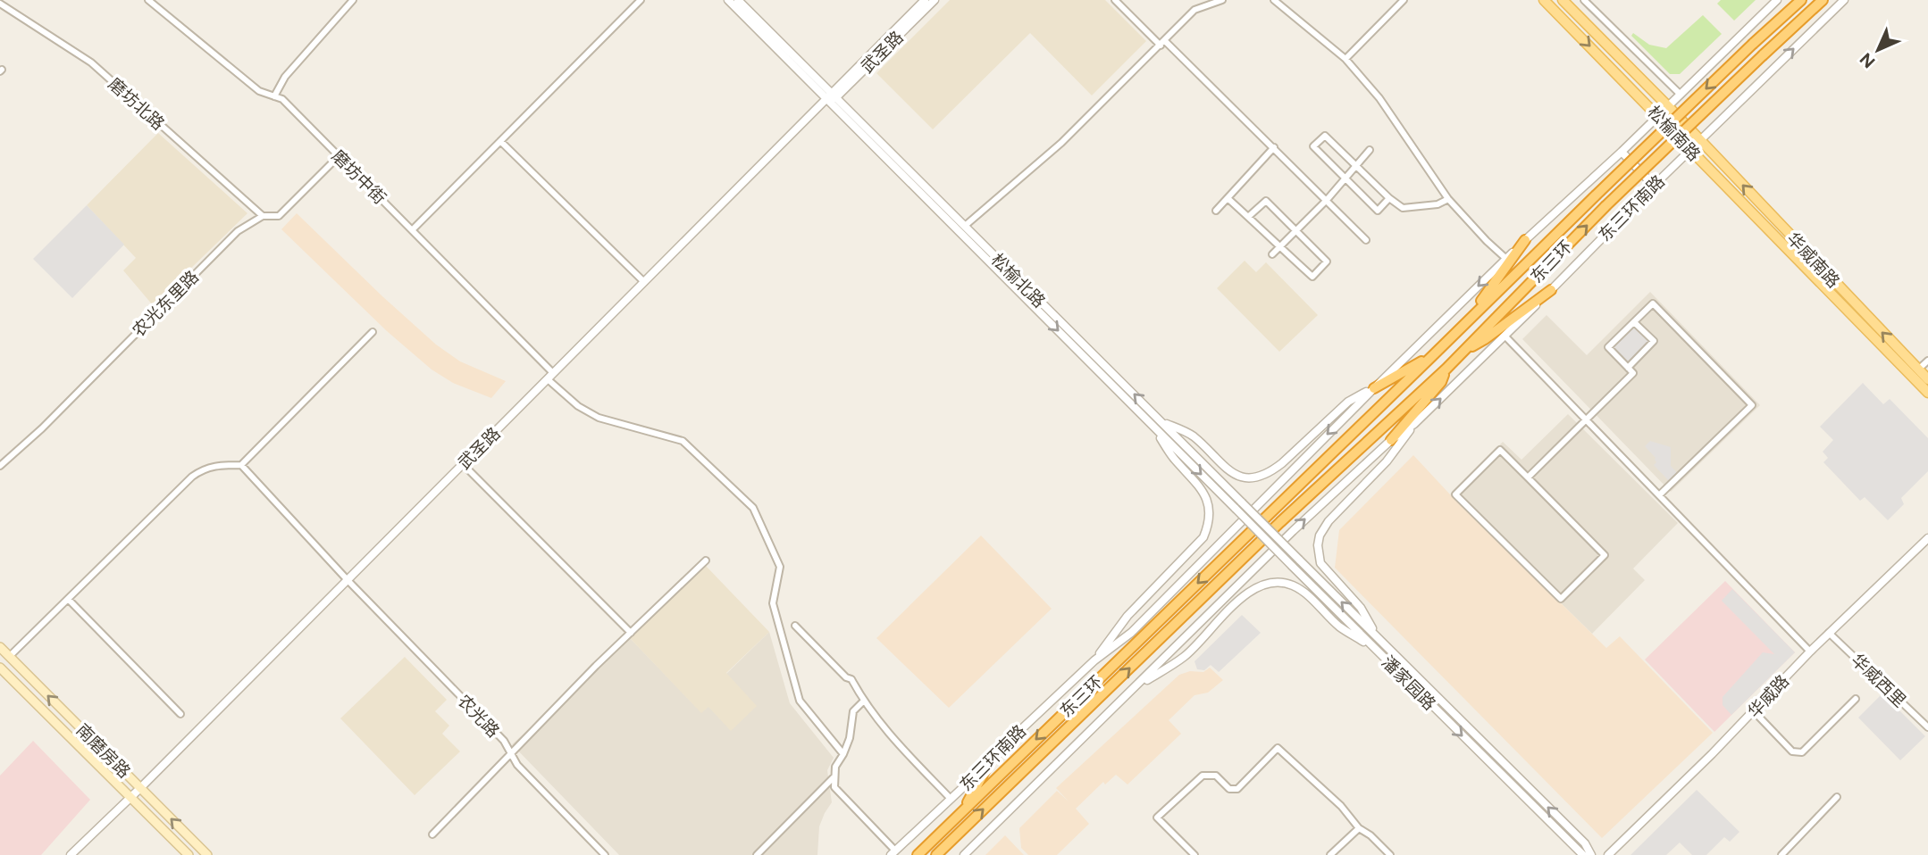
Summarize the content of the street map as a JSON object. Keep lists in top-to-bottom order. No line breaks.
{"streets":{"highway":["东三环"],"main road":["松榆南路","华威南路","南磨房路"],"street":["武圣路","磨坊北路","磨坊中街","东三环南路","松榆北路","农光东里路","华威西里","潘家园路","华威路","农光路"]},"crossings":[["武圣路","磨坊中街"],["武圣路","松榆北路"],["武圣路","农光路"],["武圣路","南磨房路"],["磨坊北路","农光东里路"],["松榆南路","东三环南路"],["松榆南路","华威南路"],["磨坊中街","农光东里路"],["东三环南路","华威南路"],["松榆北路","潘家园路"],["华威西里","华威路"]],"north":"bottom left"}
